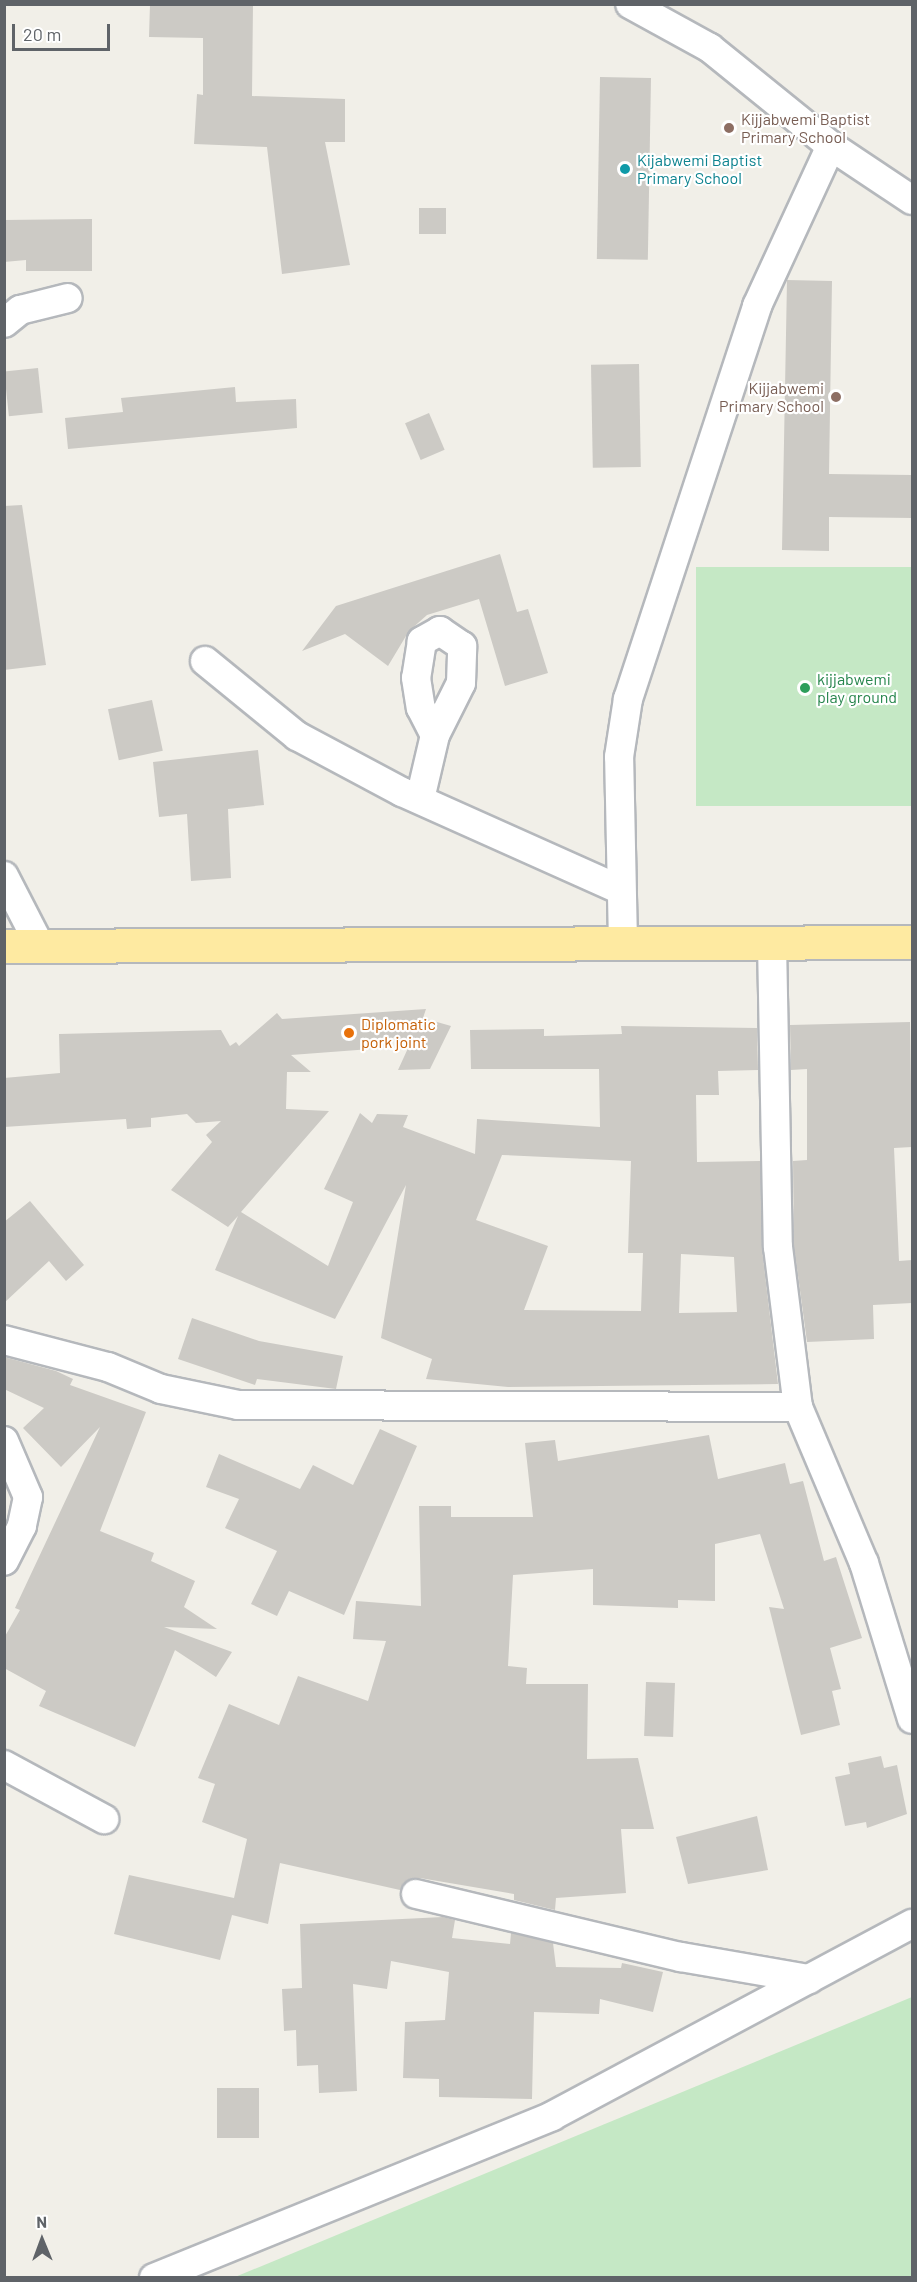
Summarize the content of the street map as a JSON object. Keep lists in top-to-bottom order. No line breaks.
{"places":["Kijjabwemi Baptist Primary School","Kijabwemi Baptist Primary School","Kijjabwemi Primary School","kijjabwemi play ground","Diplomatic pork joint"],"scale_bar":"20 m","north":"top"}
